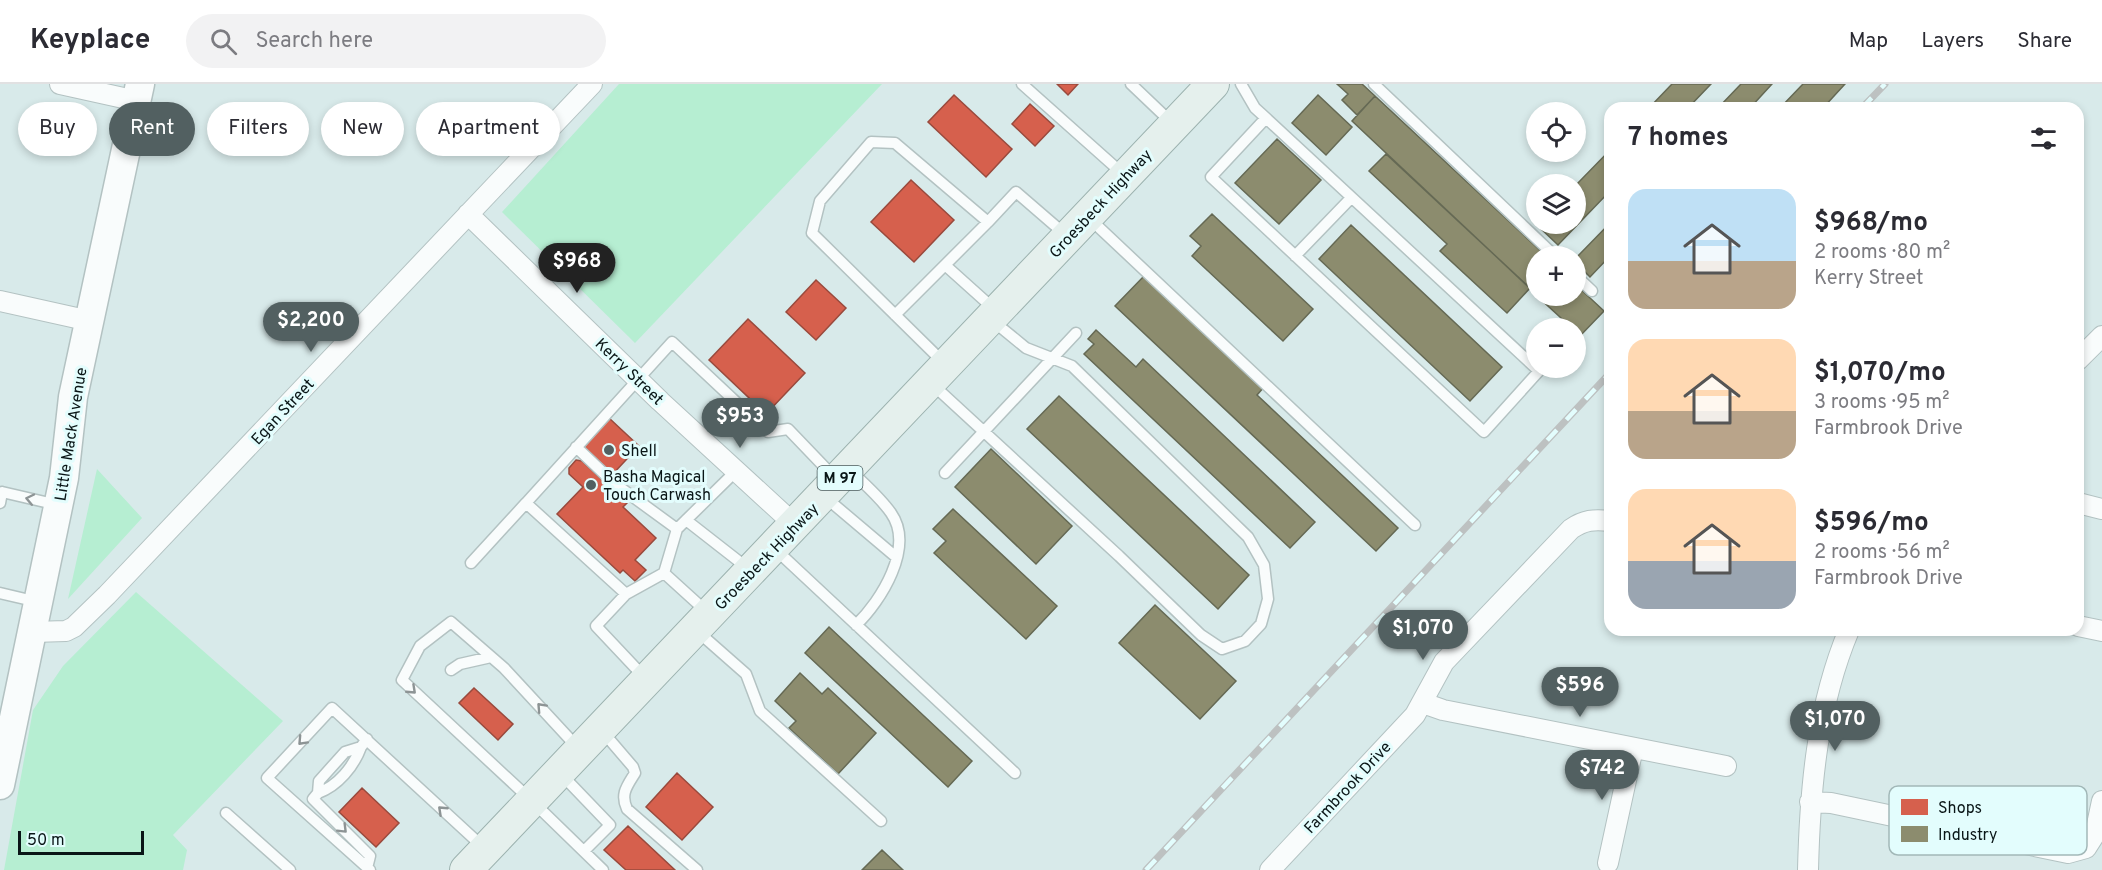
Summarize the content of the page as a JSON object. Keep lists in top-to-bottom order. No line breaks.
{"streets":{"main road":["Groesbeck Highway","M 97"],"street":["Kerry Street","Egan Street","Little Mack Avenue","Farmbrook Drive"]},"crossings":[["Groesbeck Highway","Kerry Street"],["Kerry Street","Egan Street"],["Egan Street","Little Mack Avenue"]],"places":["Shell","Basha Magical Touch Carwash"],"legend":["Shops","Industry"],"scale_bar":"50 m","page":{"header":"Keyplace","search":"Search here","nav":["Map","Layers","Share"],"map_buttons":["+","−"],"chip":["Buy","Rent","Filters","New","Apartment"],"heading":"7 homes","list":[{"name":"$968/mo","note":"2 rooms · 80 m² · Kerry Street"},{"name":"$1,070/mo","note":"3 rooms · 95 m² · Farmbrook Drive"},{"name":"$596/mo","note":"2 rooms · 56 m² · Farmbrook Drive"}],"price":["$968","$2,200","$953","$1,070","$596","$1,070","$742"],"scale":"50 m"}}
